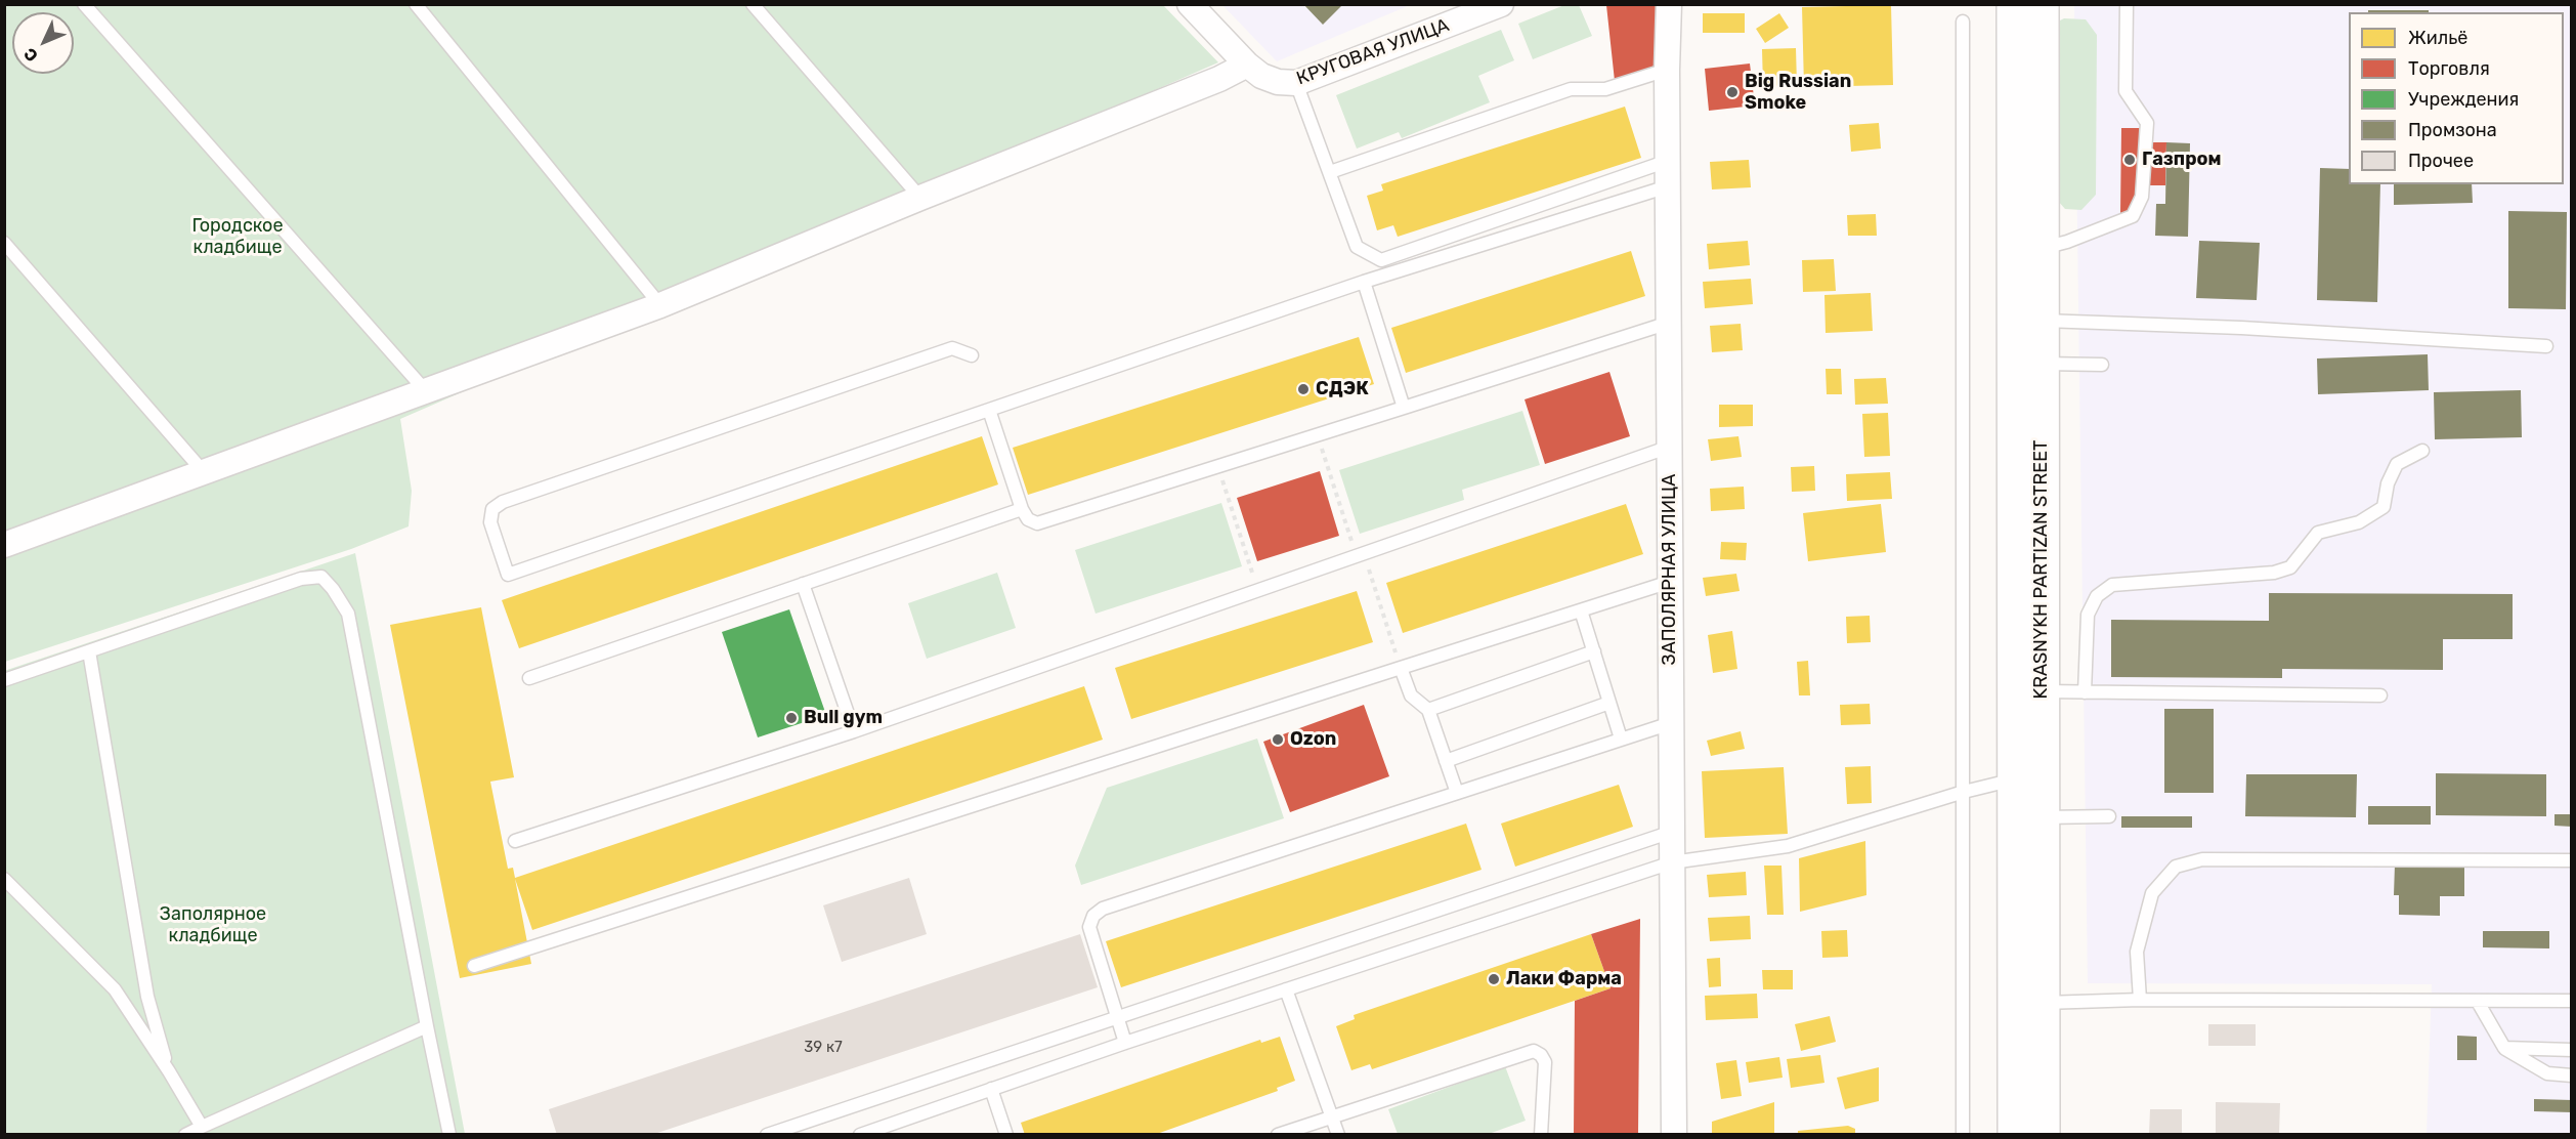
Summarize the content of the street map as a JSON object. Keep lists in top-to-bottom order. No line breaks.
{"streets":{"main road":["KRASNYKH PARTIZAN STREET"],"street":["КРУГОВАЯ УЛИЦА","ЗАПОЛЯРНАЯ УЛИЦА"]},"parks":["Городское кладбище","Заполярное кладбище"],"places":["Big Russian Smoke","Газпром","СДЭК","Bull gym","Ozon","Лаки Фарма"],"house_numbers":["39 к7"],"legend":["Жильё","Торговля","Учреждения","Промзона","Прочее"],"north":"bottom left"}
